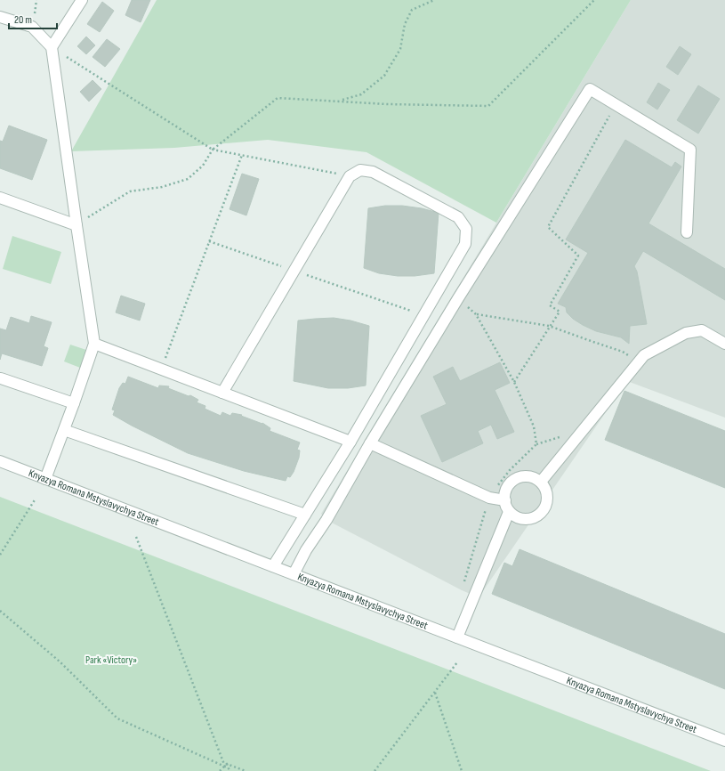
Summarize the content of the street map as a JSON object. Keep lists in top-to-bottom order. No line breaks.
{"streets":{"street":["Knyazya Romana Mstyslavychya Street"]},"parks":["Park «Victory»"],"scale_bar":"20 m"}
